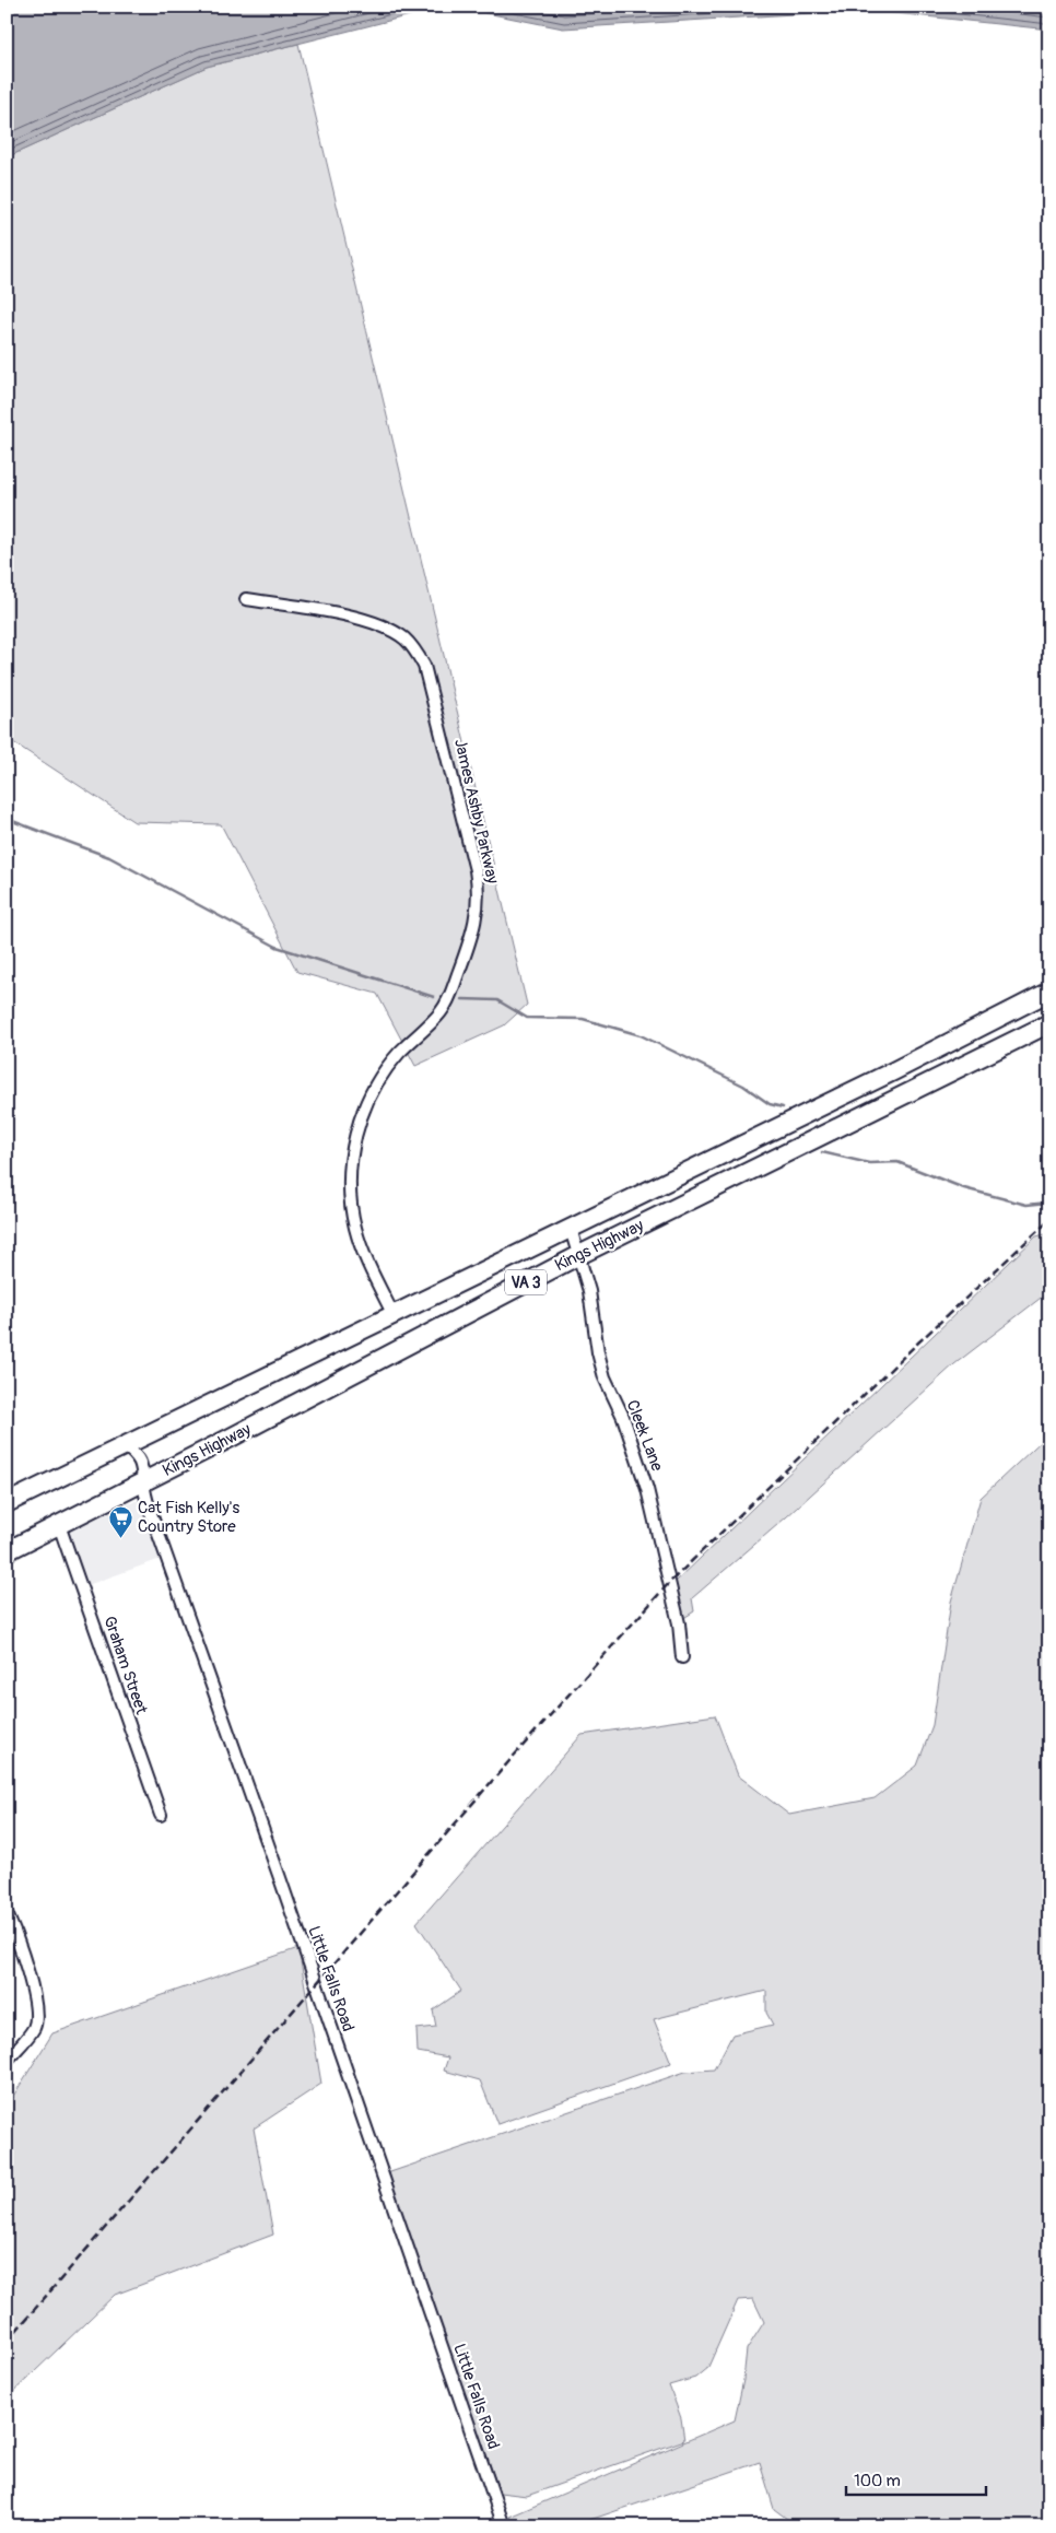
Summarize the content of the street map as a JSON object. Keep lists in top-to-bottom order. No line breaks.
{"streets":{"highway":["Kings Highway","VA 3"],"street":["James Ashby Parkway","Cleek Lane","Graham Street","Little Falls Road"]},"crossings":[["James Ashby Parkway","Kings Highway"],["Kings Highway","Cleek Lane"],["Kings Highway","Graham Street"],["Kings Highway","Little Falls Road"]],"places":{"supermarket":["Cat Fish Kelly's Country Store"]},"scale_bar":"100 m"}
